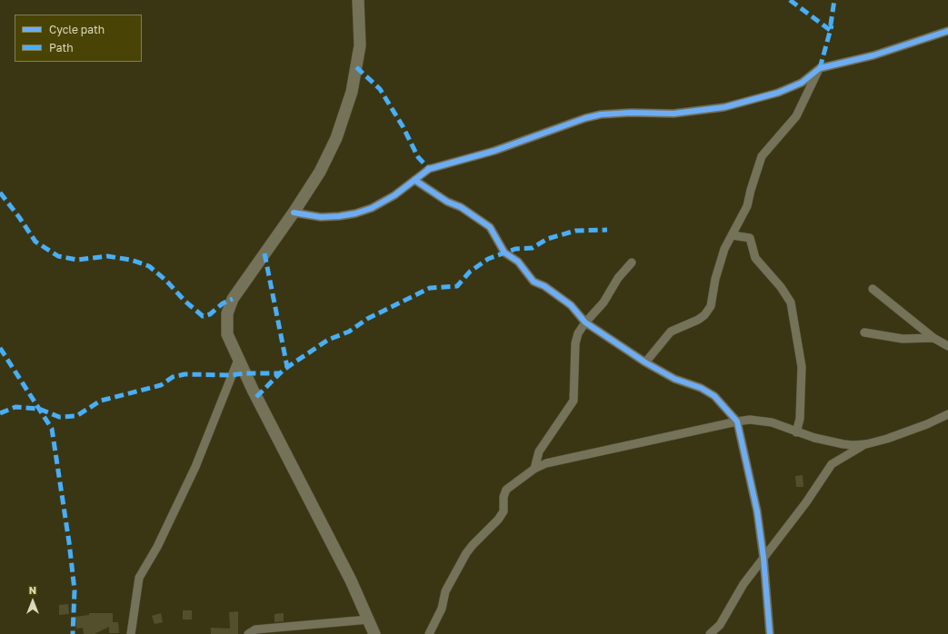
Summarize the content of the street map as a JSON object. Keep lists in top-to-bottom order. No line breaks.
{"legend":["Cycle path","Path"],"north":"top"}
